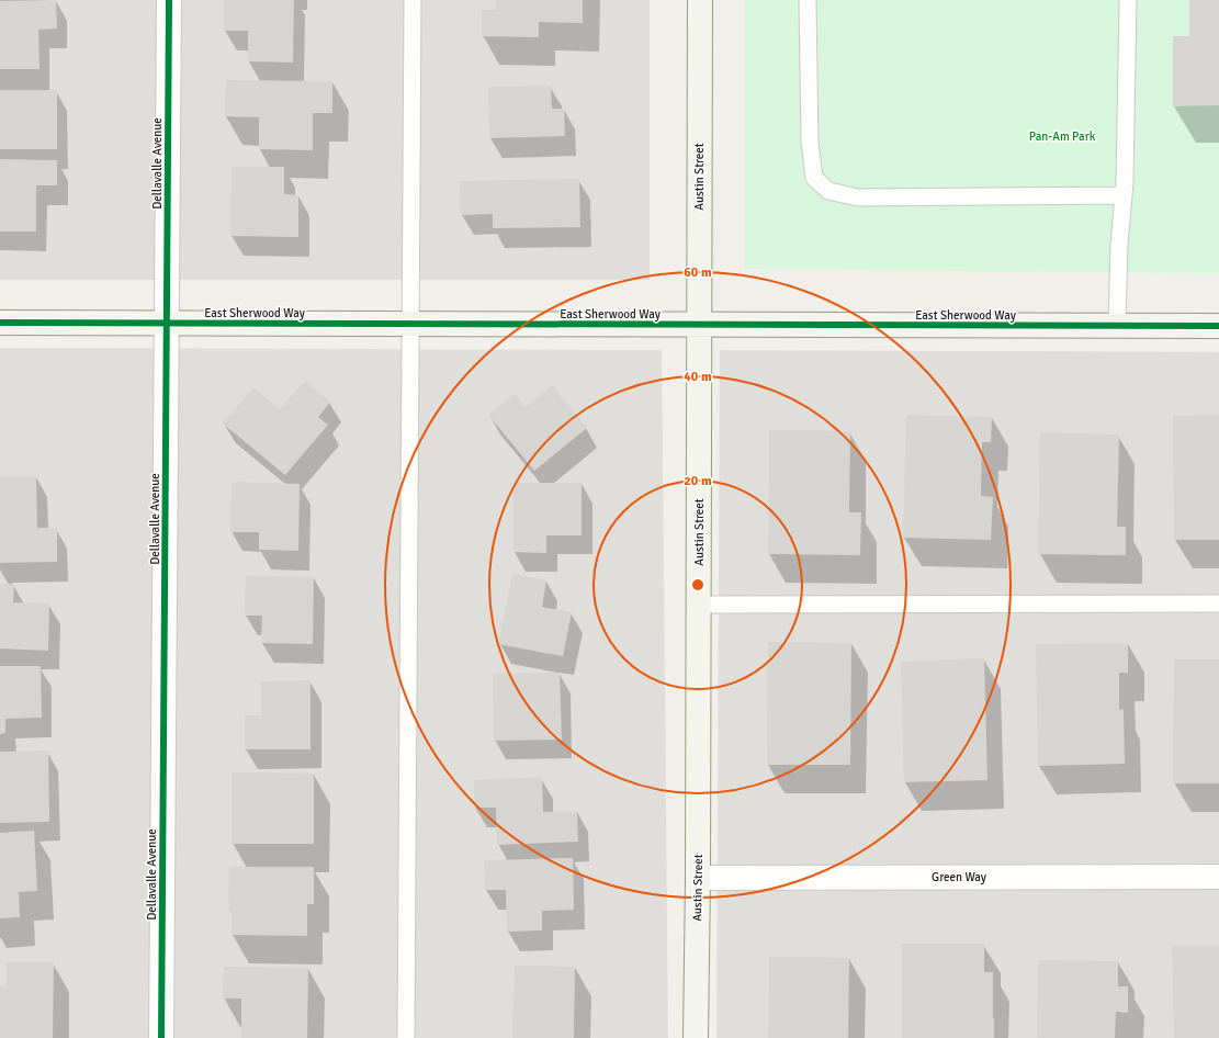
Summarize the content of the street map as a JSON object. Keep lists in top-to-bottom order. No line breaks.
{"streets":{"street":["Dellavalle Avenue","Austin Street","East Sherwood Way","Green Way"]},"crossings":[["Dellavalle Avenue","East Sherwood Way"],["Austin Street","East Sherwood Way"],["Austin Street","Green Way"]],"parks":["Pan-Am Park"],"rings":["60 m","40 m","20 m"]}
